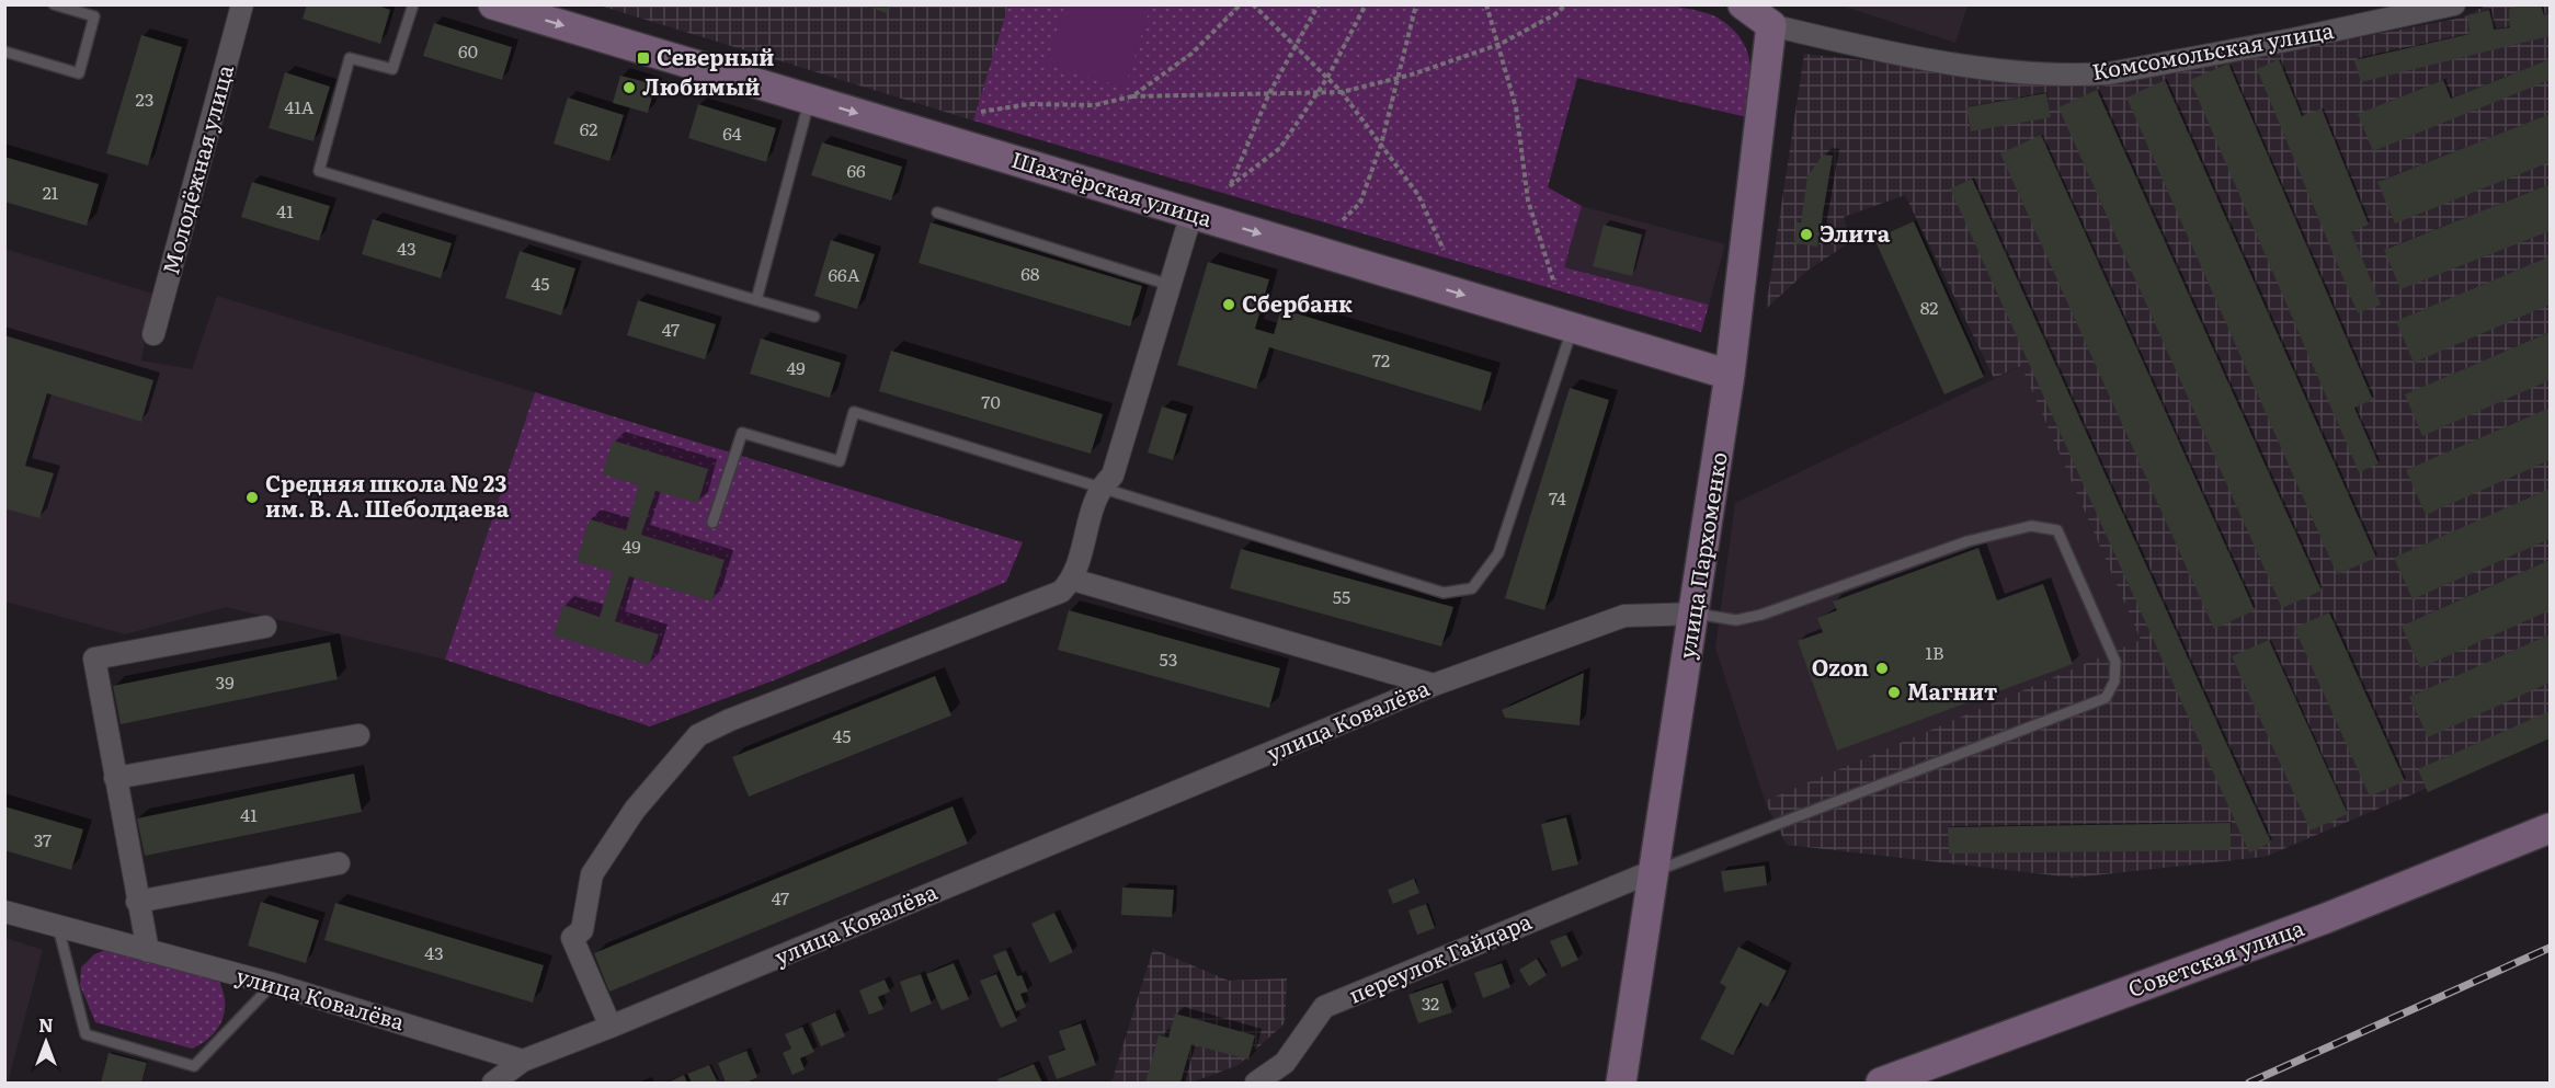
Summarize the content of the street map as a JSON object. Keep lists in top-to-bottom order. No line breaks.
{"streets":{"street":["Комсомольская улица","Молодёжная улица","Шахтёрская улица","улица Пархоменко","улица Ковалёва","переулок Гайдара","Советская улица"]},"crossings":[["Комсомольская улица","улица Пархоменко"],["Шахтёрская улица","улица Пархоменко"],["улица Пархоменко","улица Ковалёва"],["улица Пархоменко","переулок Гайдара"]],"one_way":["Шахтёрская улица"],"places":{"transit":["Северный"],"other":["Любимый","Элита","Сбербанк","Средняя школа № 23 им. В. А. Шеболдаева","Ozon","Магнит"]},"house_numbers":["60","23","41А","62","64","66","21","41","43","68","66А","45","82","47","72","49","70","74","49","55","1В","53","39","45","41","37","47","43","32"],"north":"top"}
